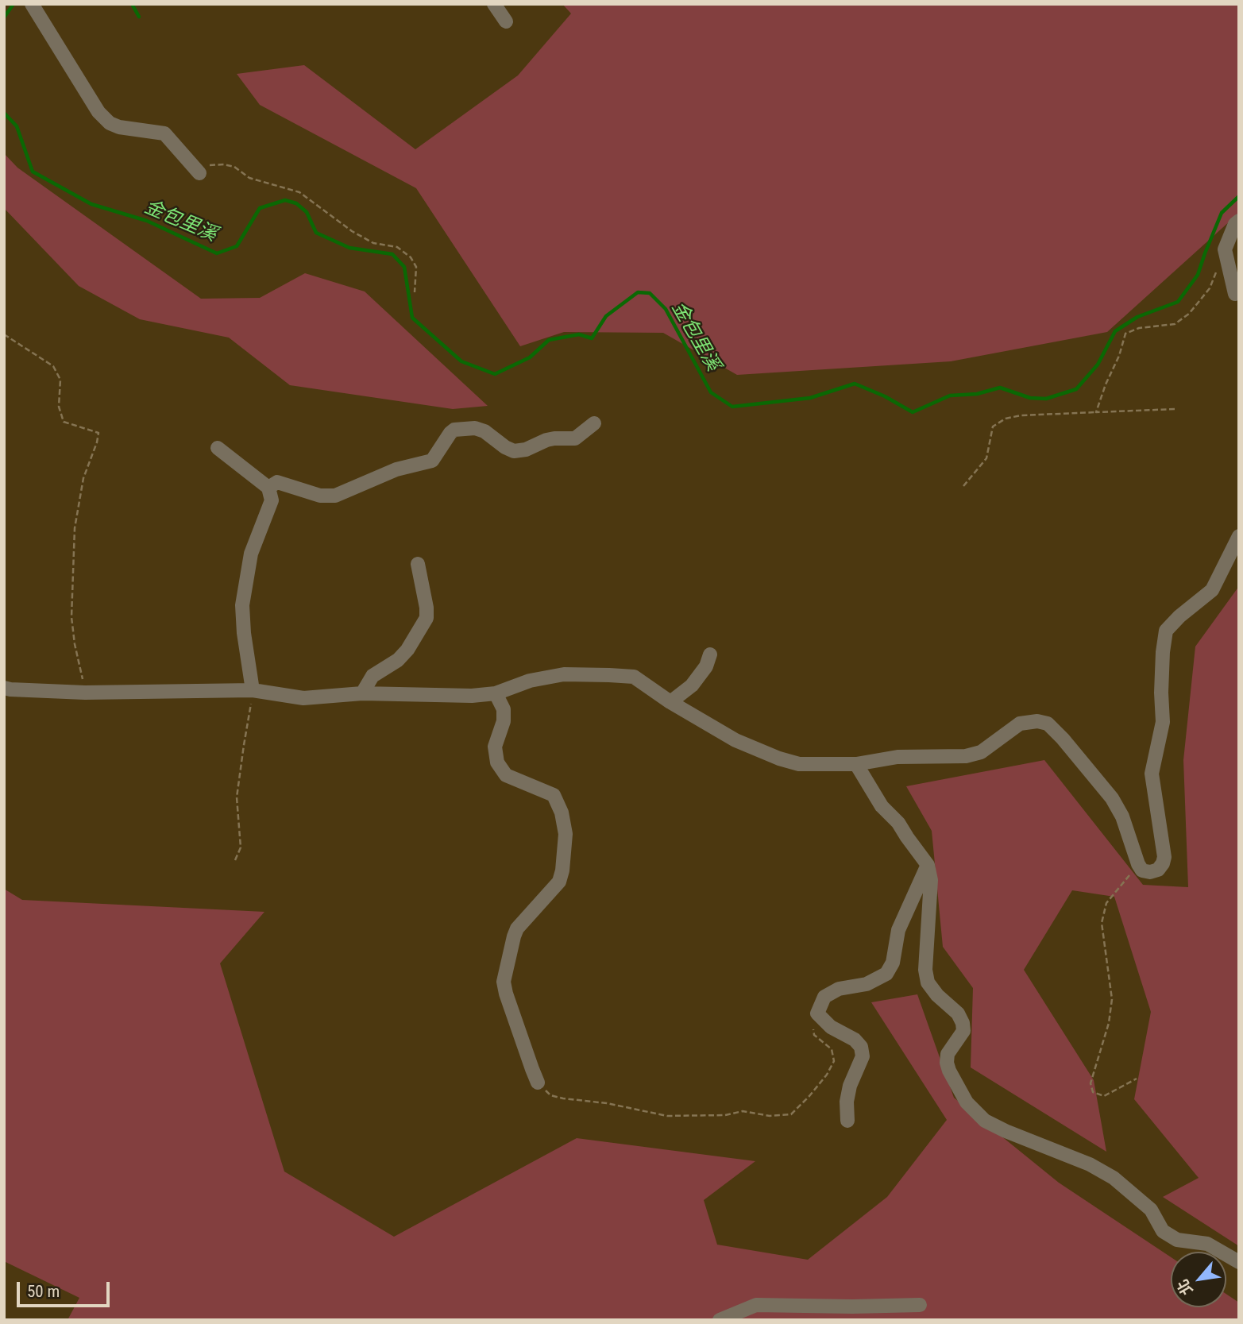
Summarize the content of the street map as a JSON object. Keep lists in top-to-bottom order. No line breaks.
{"water":["金包里溪"],"scale_bar":"50 m","north":"bottom left"}
